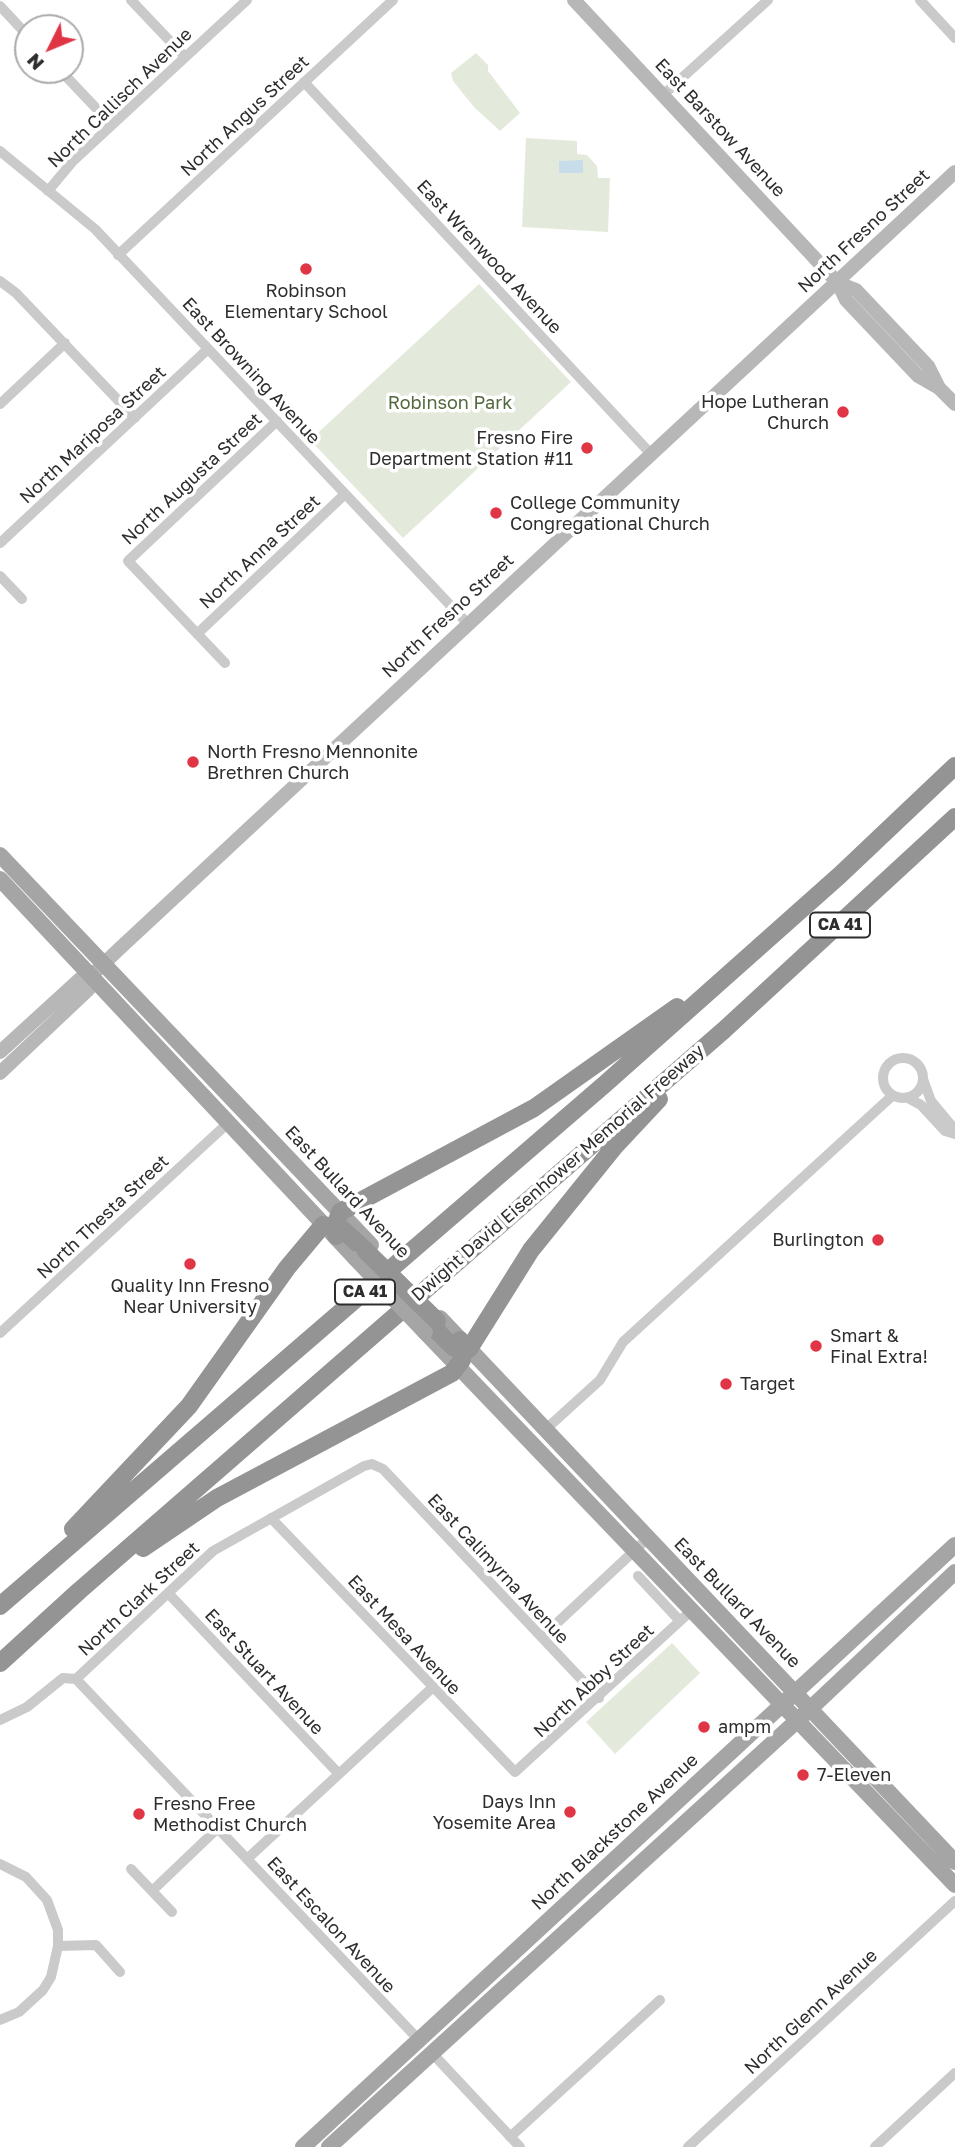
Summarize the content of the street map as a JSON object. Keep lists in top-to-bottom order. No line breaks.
{"streets":{"highway":["CA 41","Dwight David Eisenhower Memorial Freeway"],"main road":["East Barstow Avenue","North Fresno Street","East Bullard Avenue","North Blackstone Avenue"],"street":["North Callisch Avenue","North Angus Street","East Wrenwood Avenue","East Browning Avenue","North Mariposa Street","North Augusta Street","North Anna Street","North Thesta Street","East Calimyrna Avenue","North Clark Street","East Mesa Avenue","East Stuart Avenue","North Abby Street","East Escalon Avenue","North Glenn Avenue"]},"crossings":[["North Callisch Avenue","East Browning Avenue"],["North Angus Street","East Wrenwood Avenue"],["North Angus Street","East Browning Avenue"],["East Barstow Avenue","North Fresno Street"],["North Fresno Street","East Wrenwood Avenue"],["North Fresno Street","East Browning Avenue"],["North Fresno Street","East Bullard Avenue"],["East Browning Avenue","North Mariposa Street"],["East Browning Avenue","North Augusta Street"],["East Browning Avenue","North Anna Street"],["North Augusta Street","North Anna Street"],["East Bullard Avenue","North Thesta Street"],["East Bullard Avenue","North Abby Street"],["East Bullard Avenue","North Blackstone Avenue"],["East Calimyrna Avenue","North Clark Street"],["East Calimyrna Avenue","North Abby Street"],["North Clark Street","East Mesa Avenue"],["North Clark Street","East Stuart Avenue"],["North Clark Street","East Escalon Avenue"],["East Mesa Avenue","North Abby Street"],["North Blackstone Avenue","East Escalon Avenue"]],"parks":["Robinson Park"],"places":["Robinson Elementary School","Hope Lutheran Church","Fresno Fire Department Station #11","College Community Congregational Church","North Fresno Mennonite Brethren Church","Burlington","Quality Inn Fresno Near University","Smart & Final Extra!","Target","ampm","7-Eleven","Days Inn Yosemite Area","Fresno Free Methodist Church"],"north":"bottom left"}
